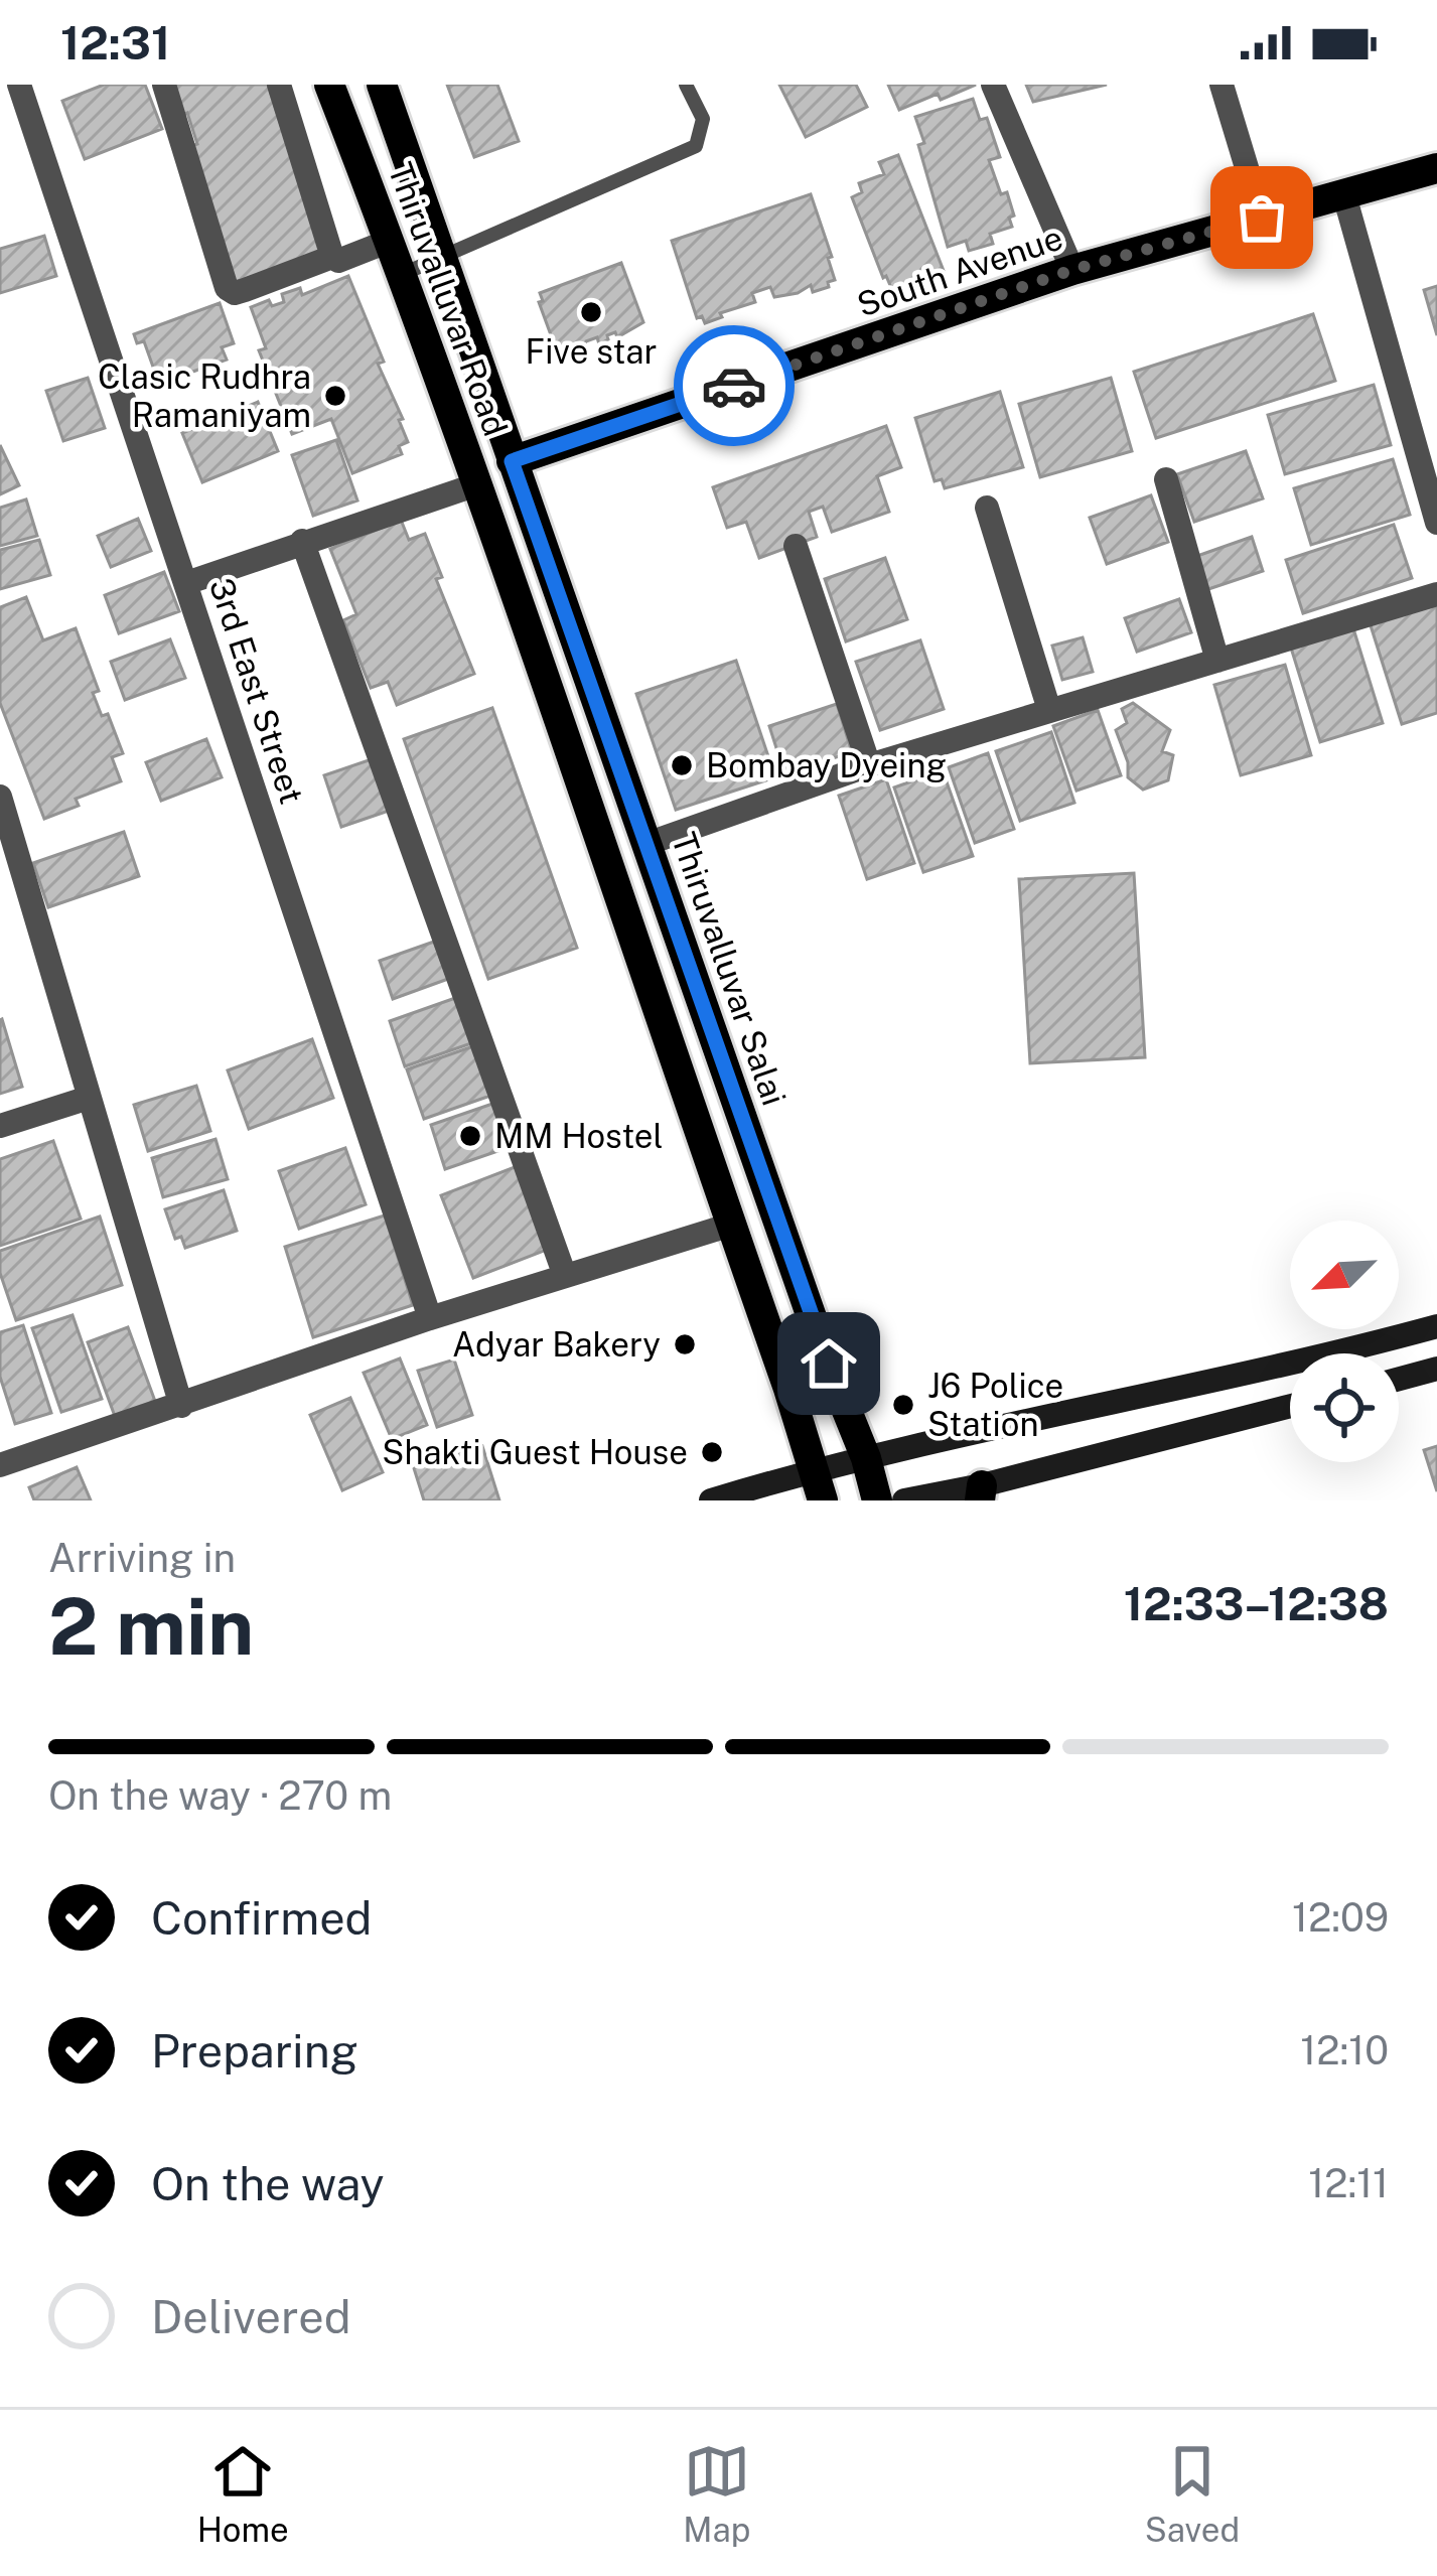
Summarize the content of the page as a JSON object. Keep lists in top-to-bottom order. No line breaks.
{"streets":{"main road":["South Avenue","Thiruvalluvar Road","Thiruvalluvar Salai"],"street":["3rd East Street"]},"crossings":[["South Avenue","Thiruvalluvar Road"],["South Avenue","Thiruvalluvar Salai"],["Thiruvalluvar Road","Thiruvalluvar Salai"]],"places":["Five star","Clasic Rudhra Ramaniyam","Bombay Dyeing","MM Hostel","Adyar Bakery","J6 Police Station","Shakti Guest House"],"north":"bottom left","page":{"status":"12:31","heading":["2 min","Arriving in","12:33–12:38"],"bar":"On the way · 270 m","list":[["Confirmed","12:09"],["Preparing","12:10"],["On the way","12:11"],"Delivered"],"tabs":["Home","Map","Saved"]}}
